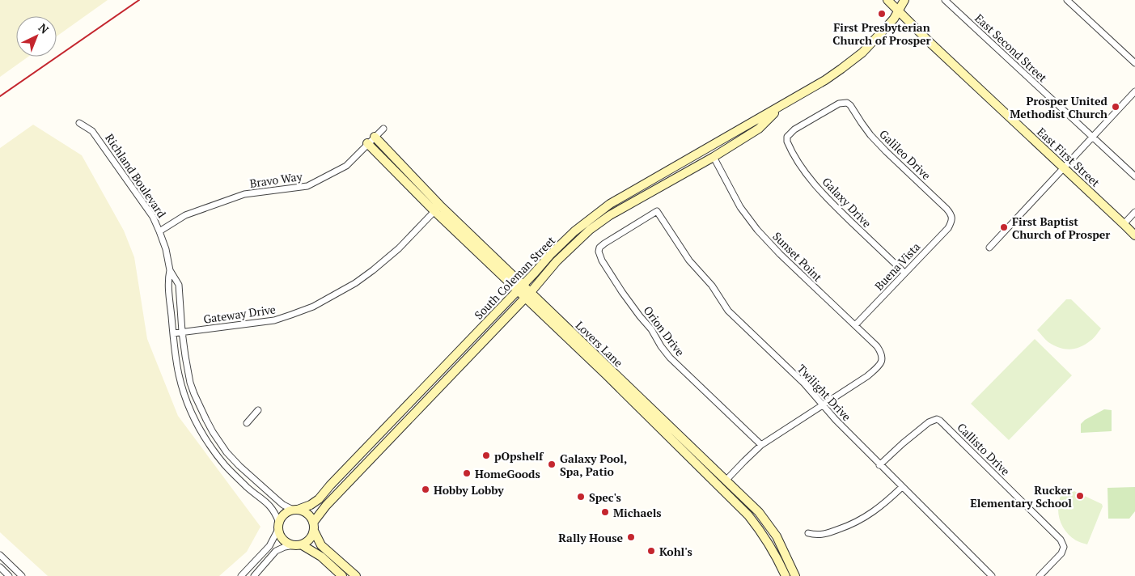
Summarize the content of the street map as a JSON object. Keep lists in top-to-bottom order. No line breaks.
{"streets":{"street":["East Second Street","Galileo Drive","East First Street","Richland Boulevard","Bravo Way","Galaxy Drive","Sunset Point","Buena Vista","South Coleman Street","Gateway Drive","Orion Drive","Lovers Lane","Twilight Drive","Callisto Drive"]},"crossings":[["Galileo Drive","Galaxy Drive"],["Galileo Drive","Buena Vista"],["East First Street","South Coleman Street"],["Richland Boulevard","Bravo Way"],["Richland Boulevard","South Coleman Street"],["Richland Boulevard","Gateway Drive"],["Bravo Way","Lovers Lane"],["Galaxy Drive","Buena Vista"],["Sunset Point","Buena Vista"],["Sunset Point","South Coleman Street"],["Sunset Point","Twilight Drive"],["South Coleman Street","Lovers Lane"],["Gateway Drive","Lovers Lane"],["Orion Drive","Twilight Drive"],["Twilight Drive","Callisto Drive"]],"places":["First Presbyterian Church of Prosper","Prosper United Methodist Church","First Baptist Church of Prosper","pOpshelf","Galaxy Pool, Spa, Patio","HomeGoods","Hobby Lobby","Rucker Elementary School","Spec's","Michaels","Rally House","Kohl's"],"north":"top right"}
